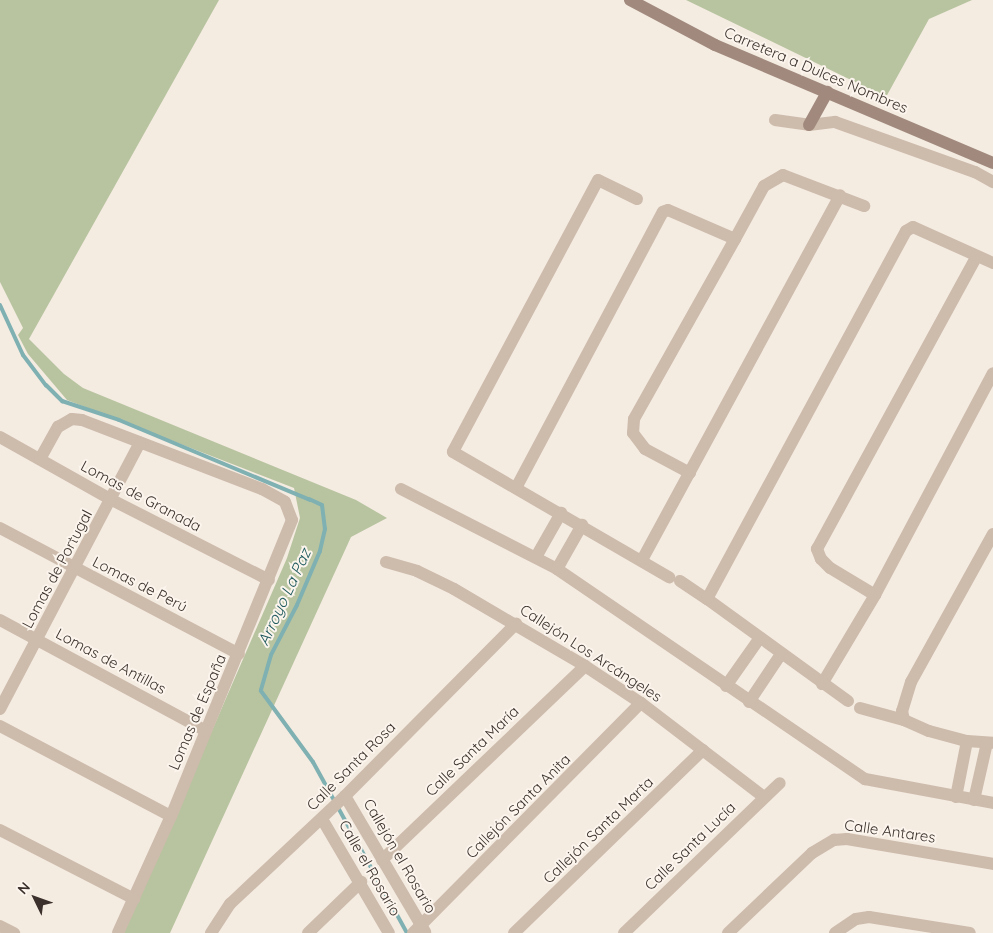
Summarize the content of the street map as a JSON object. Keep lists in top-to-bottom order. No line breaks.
{"streets":{"main road":["Carretera a Dulces Nombres"],"street":["Lomas de Granada","Lomas de Portugal","Lomas de Perú","Callejón Los Arcángeles","Lomas de Antillas","Lomas de España","Calle Santa María","Calle Santa Rosa","Callejón Santa Anita","Callejón Santa Marta","Calle Antares","Calle Santa Lucía","Callejón el Rosario","Calle el Rosario"]},"crossings":[["Lomas de Granada","Lomas de Portugal"],["Lomas de Granada","Lomas de España"],["Lomas de Portugal","Lomas de Perú"],["Lomas de Portugal","Lomas de Antillas"],["Lomas de Portugal","Lomas de España"],["Lomas de Perú","Lomas de España"],["Callejón Los Arcángeles","Calle Santa María"],["Callejón Los Arcángeles","Calle Santa Rosa"],["Callejón Los Arcángeles","Callejón Santa Anita"],["Callejón Los Arcángeles","Callejón Santa Marta"],["Callejón Los Arcángeles","Calle Santa Lucía"],["Lomas de Antillas","Lomas de España"],["Calle Santa María","Callejón el Rosario"],["Calle Santa Rosa","Callejón el Rosario"],["Calle Santa Rosa","Calle el Rosario"],["Callejón Santa Anita","Callejón el Rosario"]],"water":["Arroyo La Paz"],"north":"top left"}
